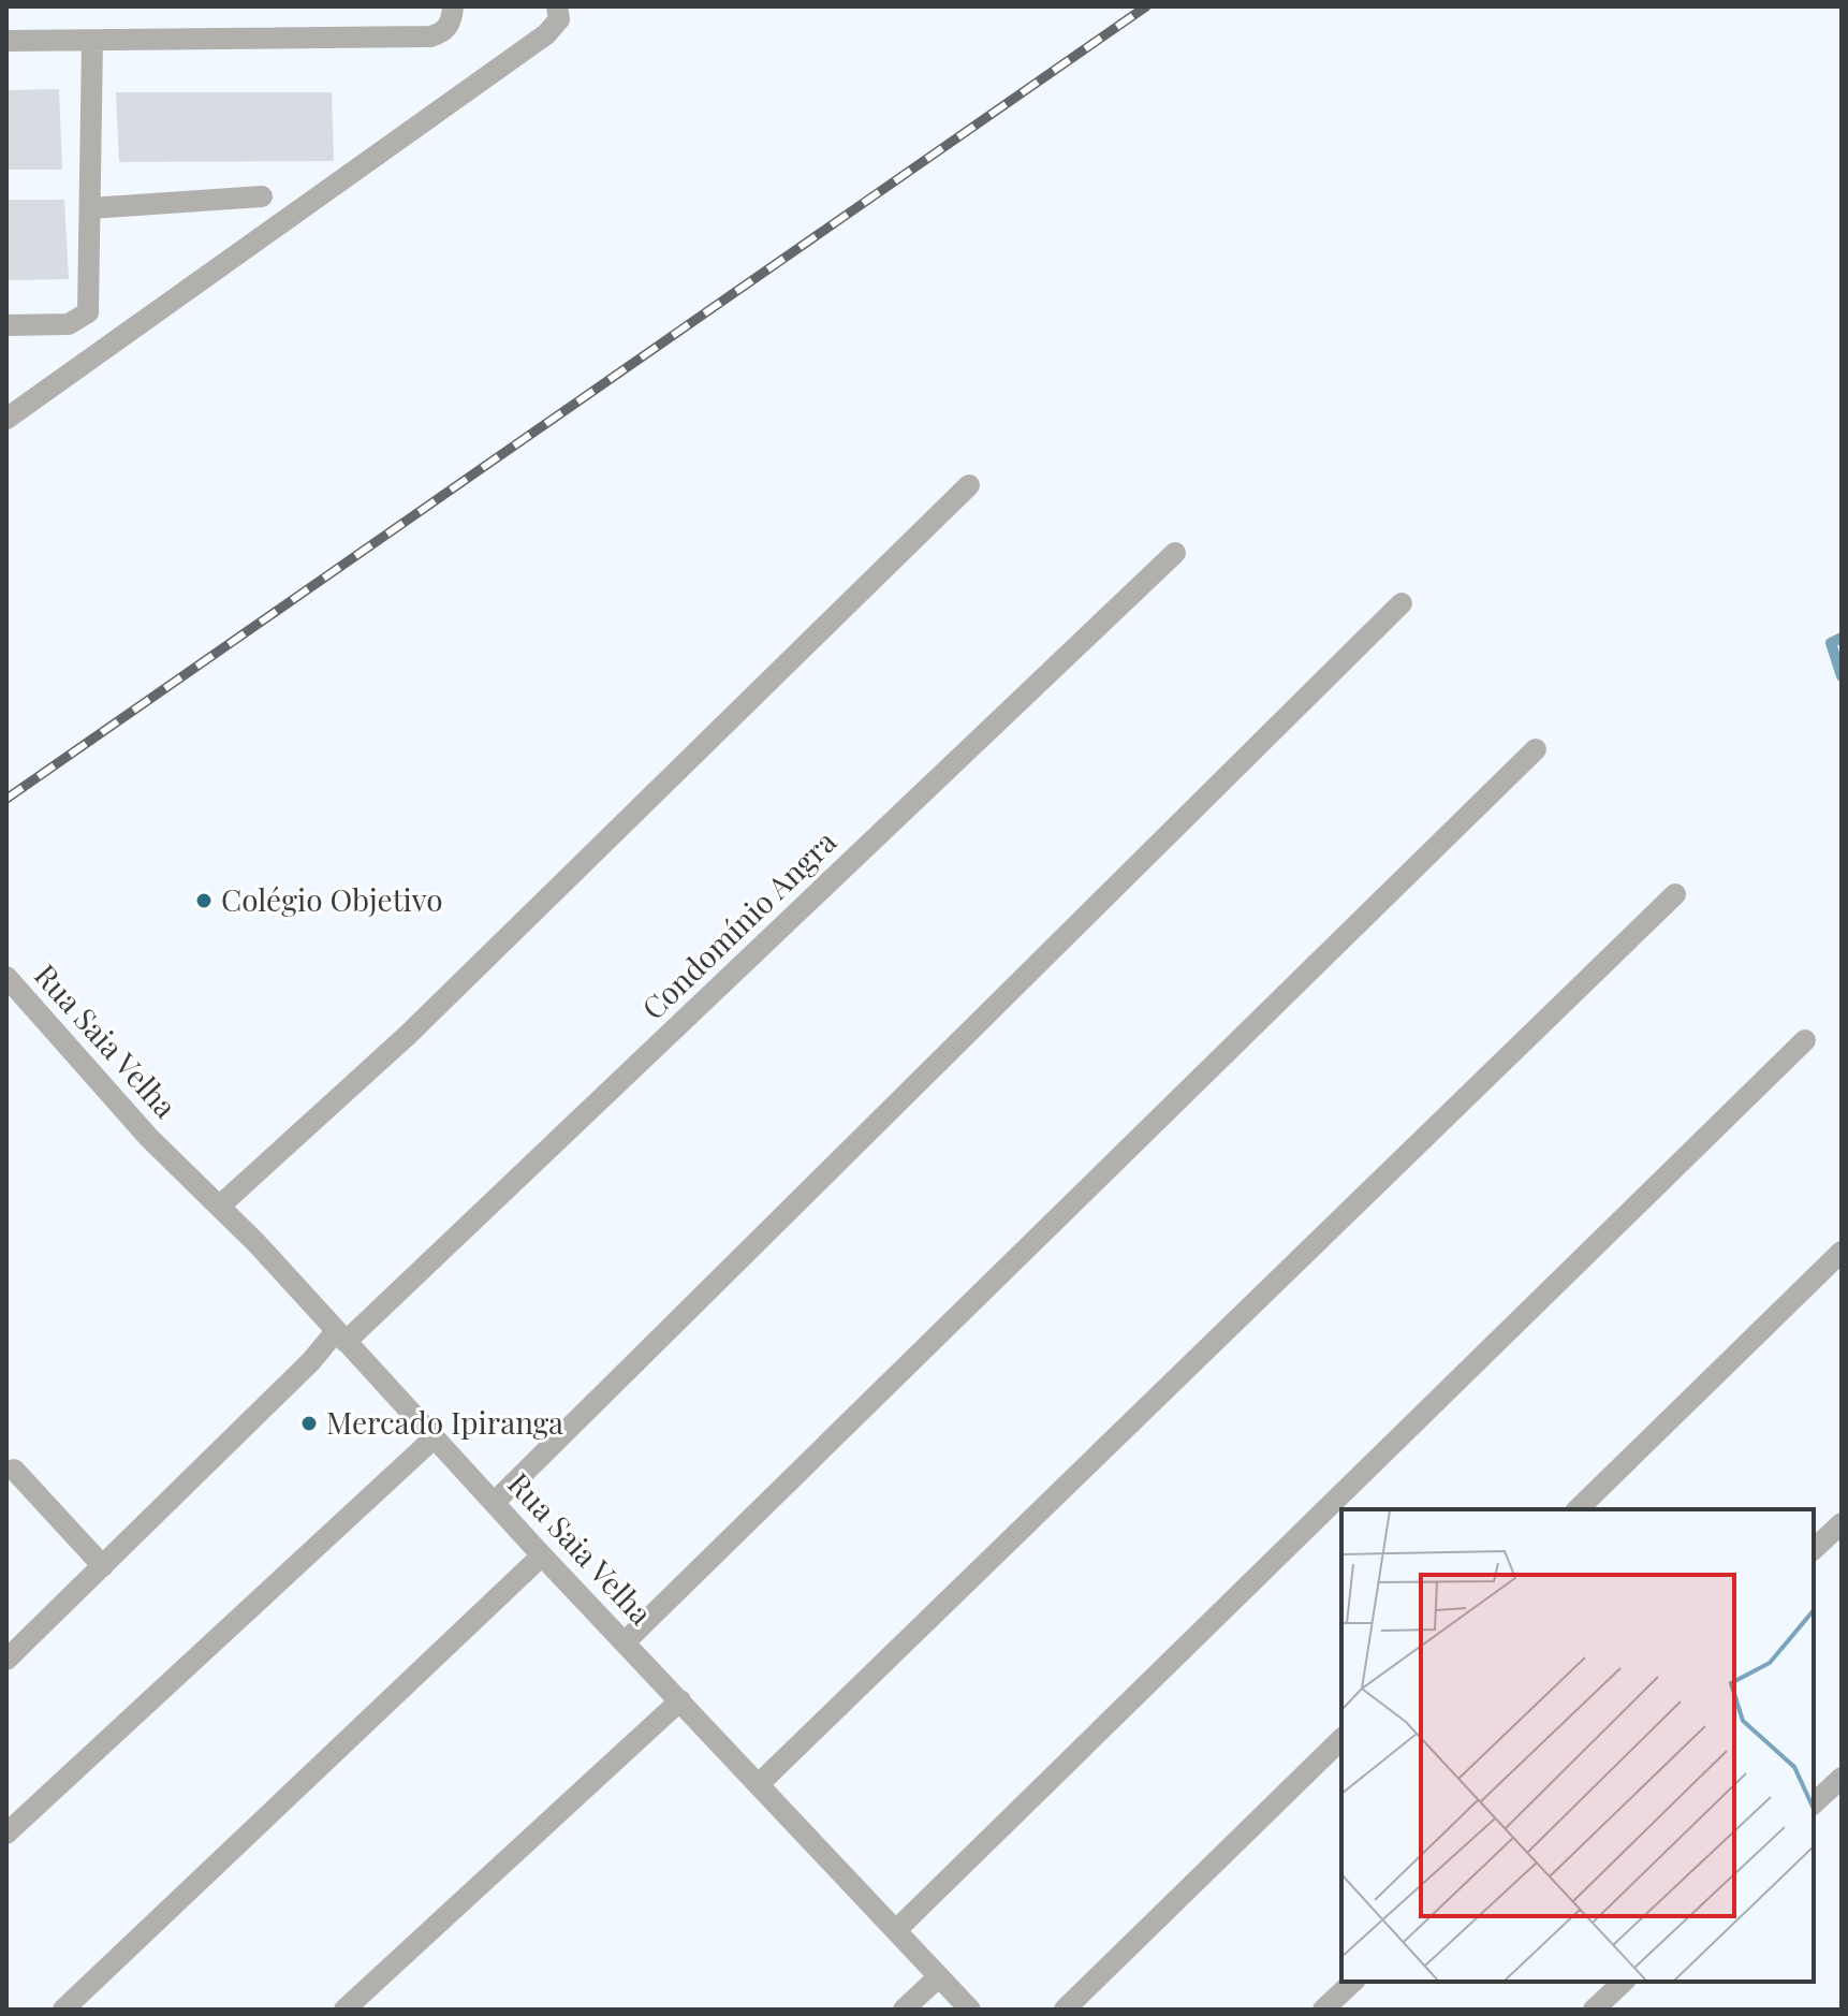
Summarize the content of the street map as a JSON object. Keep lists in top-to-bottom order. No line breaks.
{"streets":{"street":["Condomínio Angra","Rua Saia Velha"]},"crossings":[["Condomínio Angra","Rua Saia Velha"]],"places":["Colégio Objetivo","Mercado Ipiranga"]}
